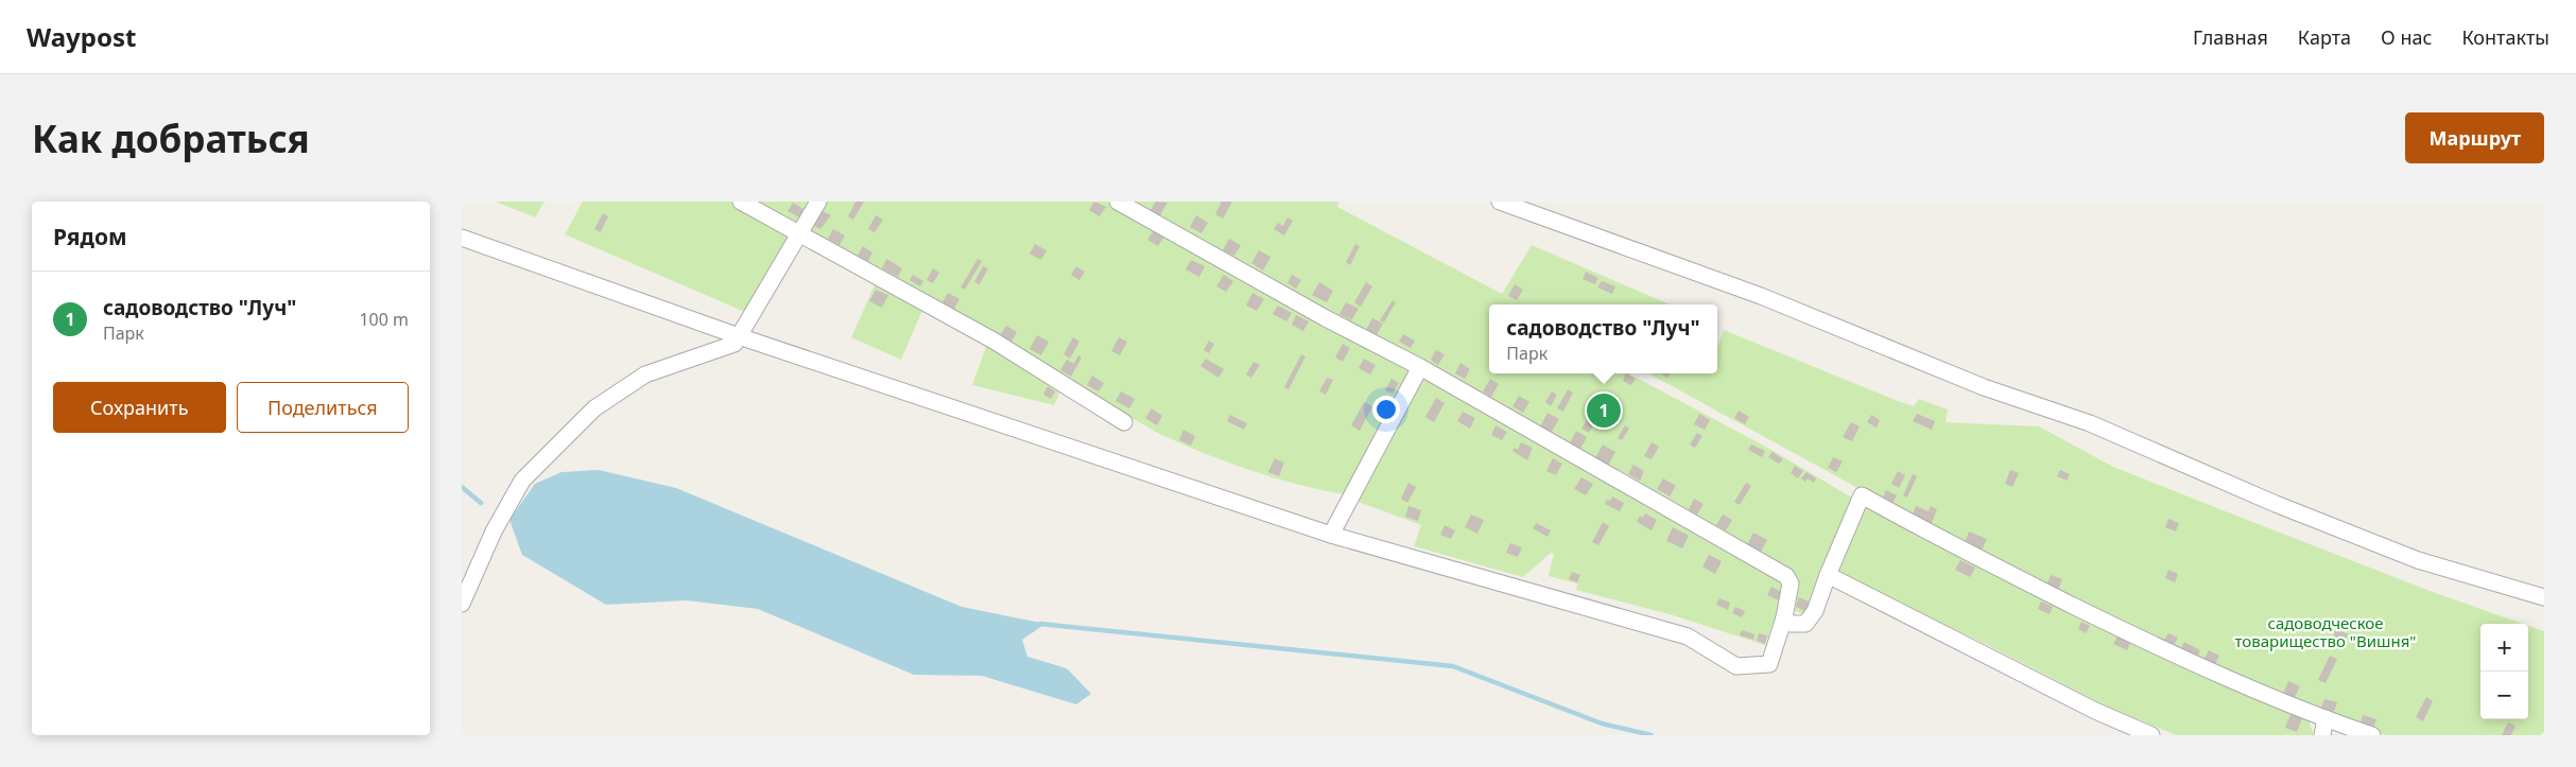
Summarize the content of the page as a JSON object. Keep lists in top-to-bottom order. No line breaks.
{"parks":["садоводческое товарищество \"Вишня\""],"page":{"header":"Waypost","nav":["Главная","Карта","О нас","Контакты"],"buttons":["Маршрут",["Сохранить","Поделиться"]],"title":"Как добраться","heading":"Рядом","list":[{"mark":"1","name":"садоводство \"Луч\"","note":"Парк","value":"100 m"}],"popup":["садоводство \"Луч\"","Парк"],"pins":"1","map_buttons":["+","−"]}}
